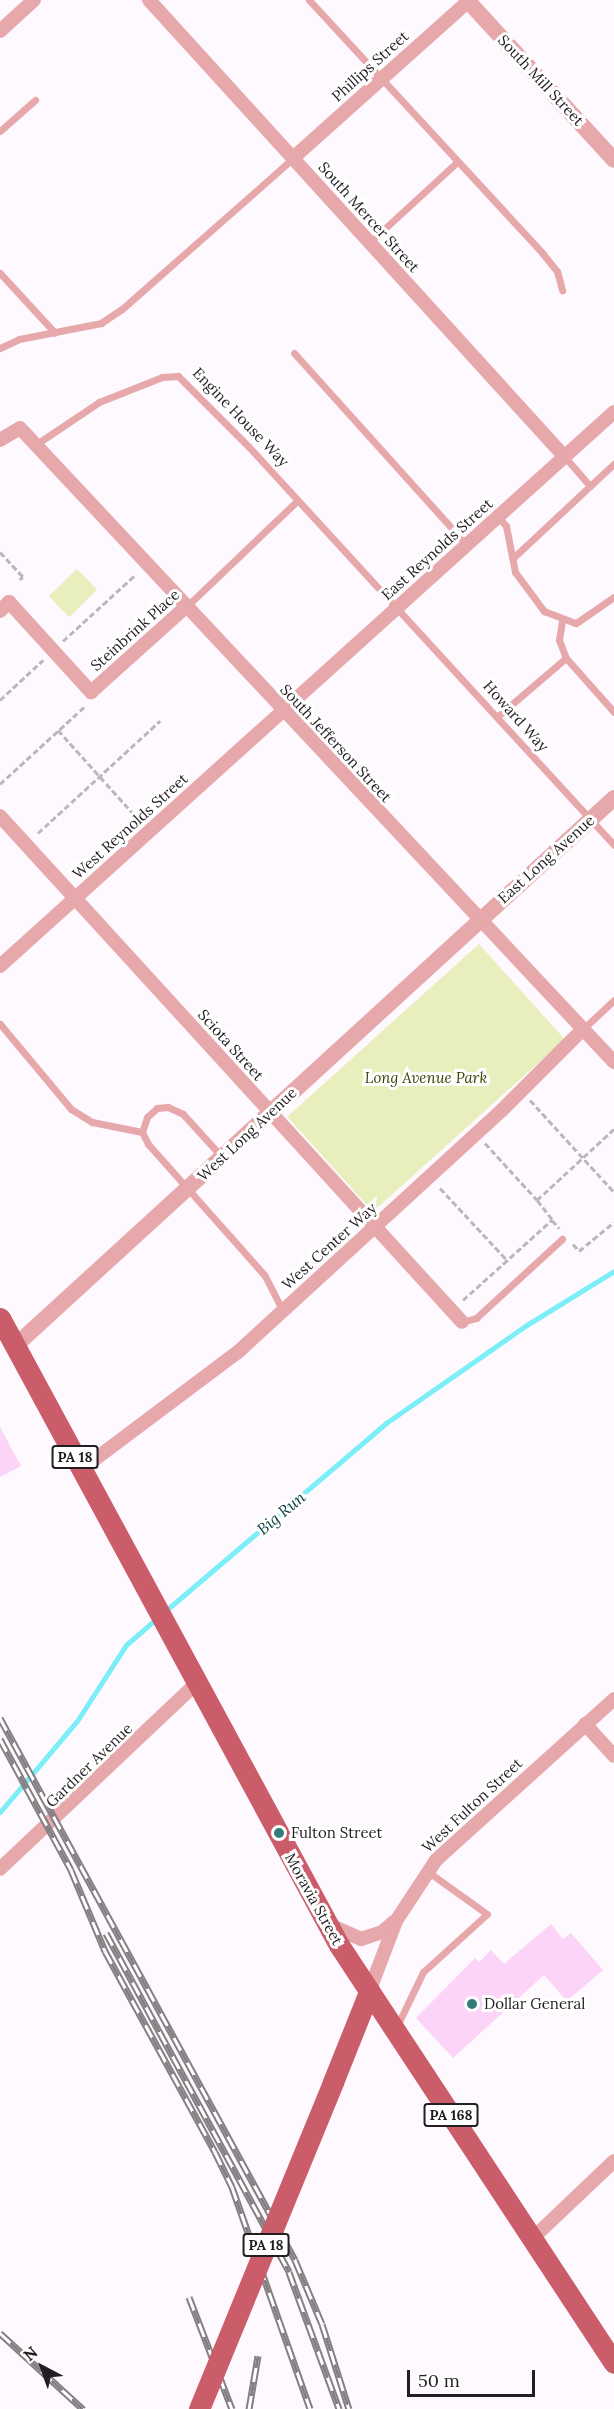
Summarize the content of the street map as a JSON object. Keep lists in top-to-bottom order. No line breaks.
{"streets":{"main road":["PA 18","Moravia Street","PA 168"],"street":["Phillips Street","South Mill Street","South Mercer Street","East Reynolds Street","Steinbrink Place","South Jefferson Street","West Reynolds Street","East Long Avenue","Sciota Street","West Long Avenue","West Center Way","Gardner Avenue","West Fulton Street"],"lane":["Engine House Way","Howard Way"]},"crossings":[["Phillips Street","South Mill Street"],["Phillips Street","South Mercer Street"],["South Mercer Street","East Reynolds Street"],["Engine House Way","East Reynolds Street"],["Engine House Way","Steinbrink Place"],["Engine House Way","Howard Way"],["Engine House Way","South Jefferson Street"],["East Reynolds Street","Howard Way"],["East Reynolds Street","South Jefferson Street"],["East Reynolds Street","West Reynolds Street"],["Steinbrink Place","South Jefferson Street"],["Howard Way","East Long Avenue"],["South Jefferson Street","West Reynolds Street"],["South Jefferson Street","East Long Avenue"],["South Jefferson Street","West Long Avenue"],["South Jefferson Street","West Center Way"],["West Reynolds Street","Sciota Street"],["East Long Avenue","West Long Avenue"],["Sciota Street","West Long Avenue"],["Sciota Street","West Center Way"],["West Long Avenue","Moravia Street"],["West Center Way","Moravia Street"],["PA 18","West Fulton Street"],["PA 18","Moravia Street"],["Gardner Avenue","Moravia Street"],["West Fulton Street","Moravia Street"]],"water":["Big Run"],"parks":["Long Avenue Park"],"places":["Fulton Street","Dollar General"],"scale_bar":"50 m","north":"top left"}
